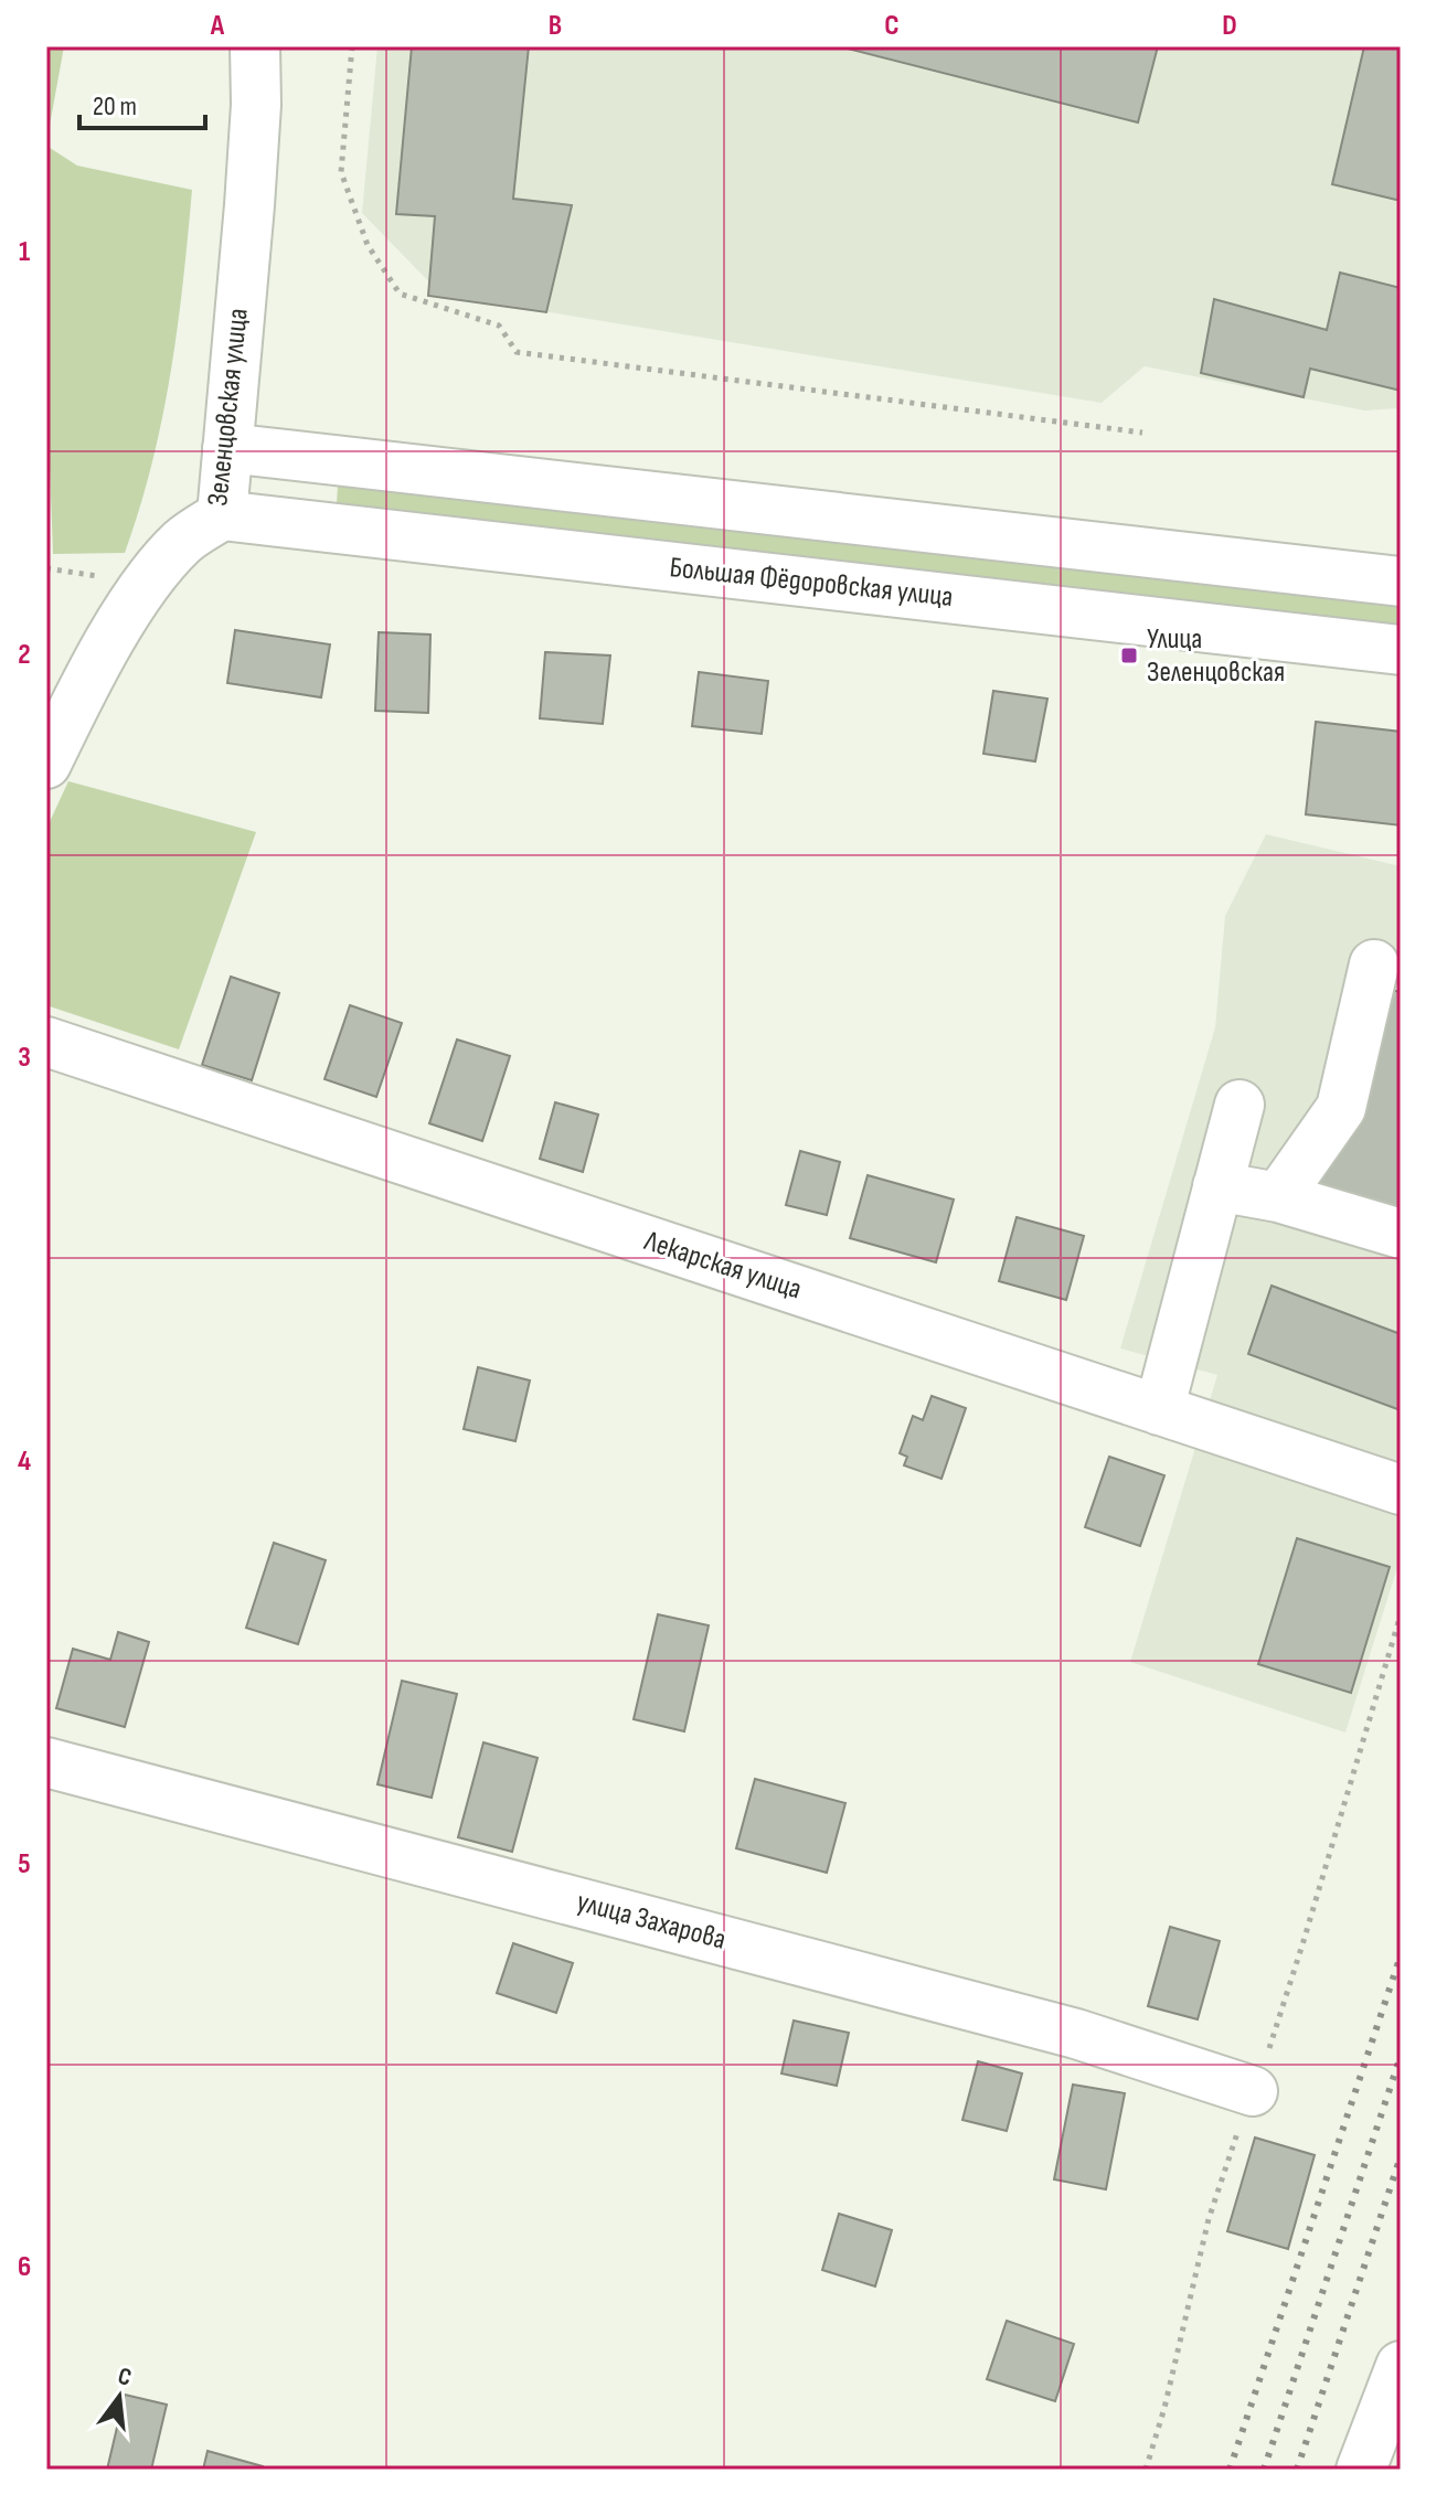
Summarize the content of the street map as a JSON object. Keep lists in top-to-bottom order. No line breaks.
{"streets":{"street":["Зеленцовская улица","Большая Фёдоровская улица","Лекарская улица","улица Захарова"]},"crossings":[["Зеленцовская улица","Большая Фёдоровская улица"]],"places":{"transit":["Улица Зеленцовская"]},"scale_bar":"20 m","north":"top","grid":{"columns":["A","B","C","D"],"rows":["1","2","3","4","5","6"]}}
